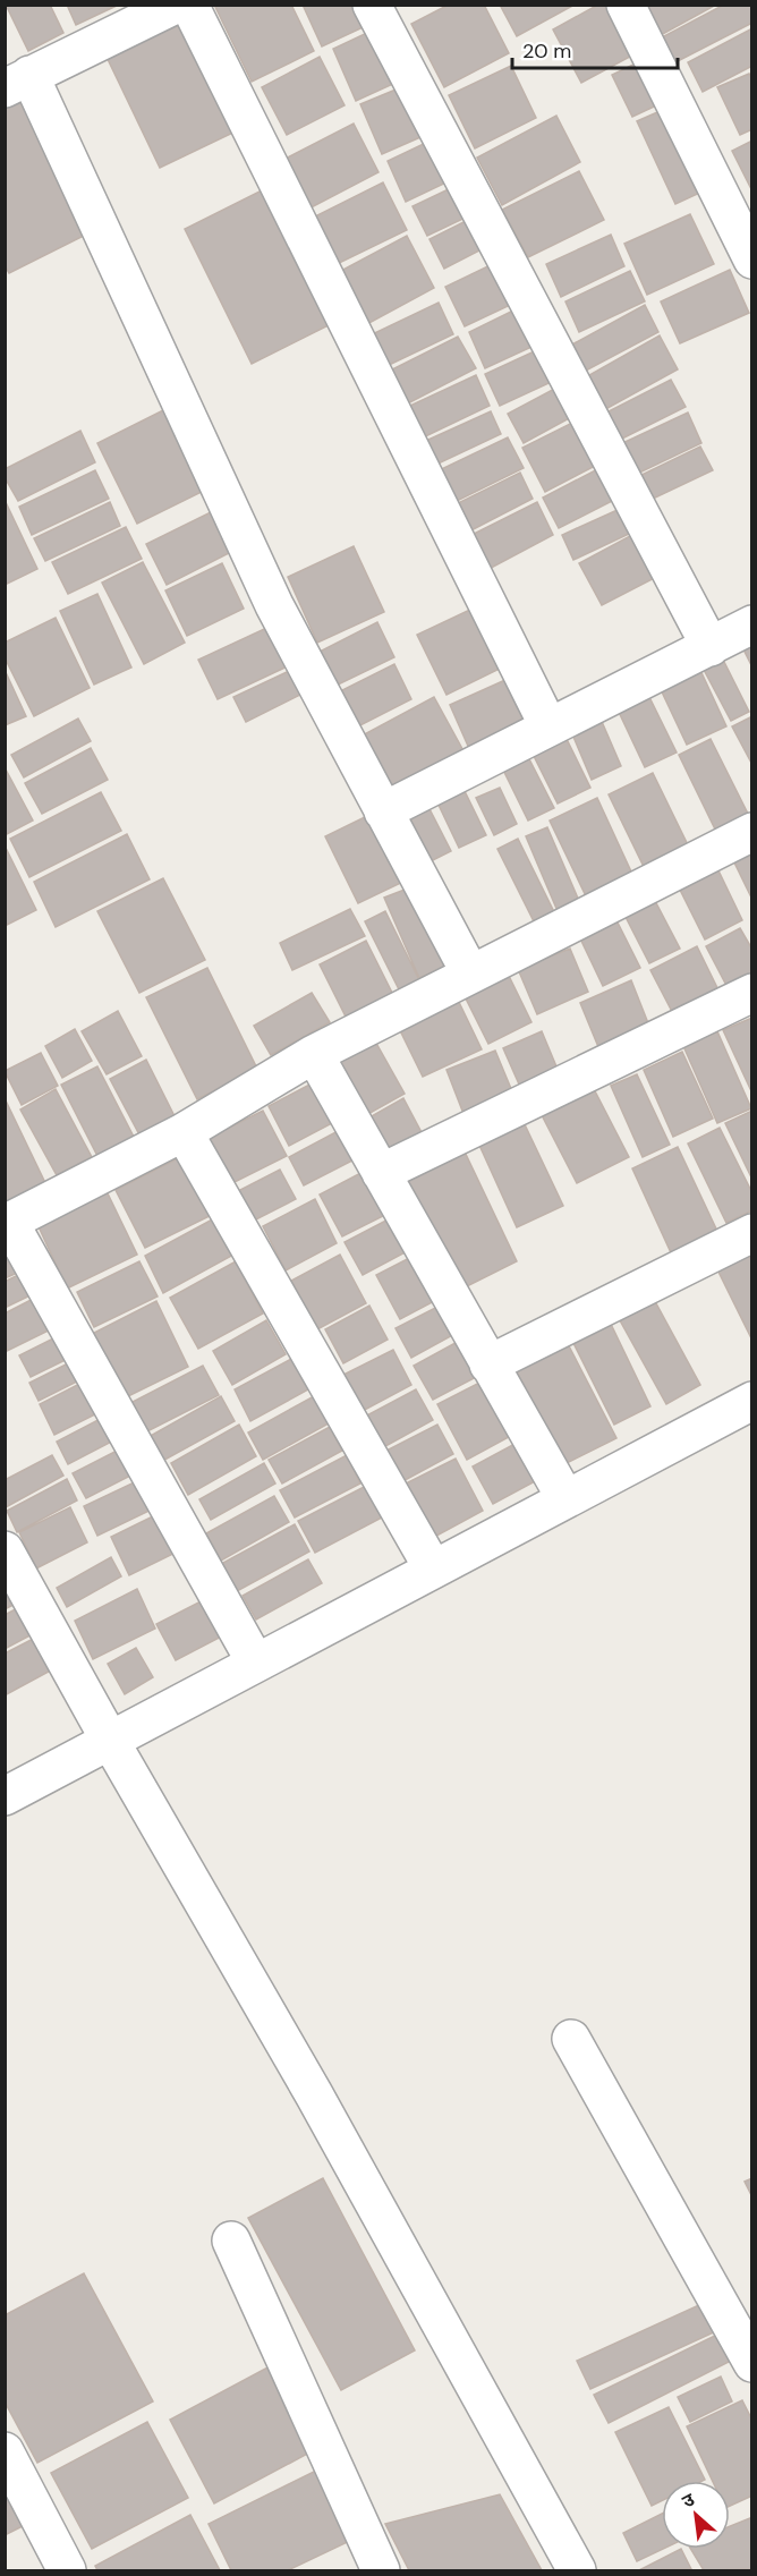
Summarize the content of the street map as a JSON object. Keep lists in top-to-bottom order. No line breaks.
{"scale_bar":"20 m","north":"top left"}
